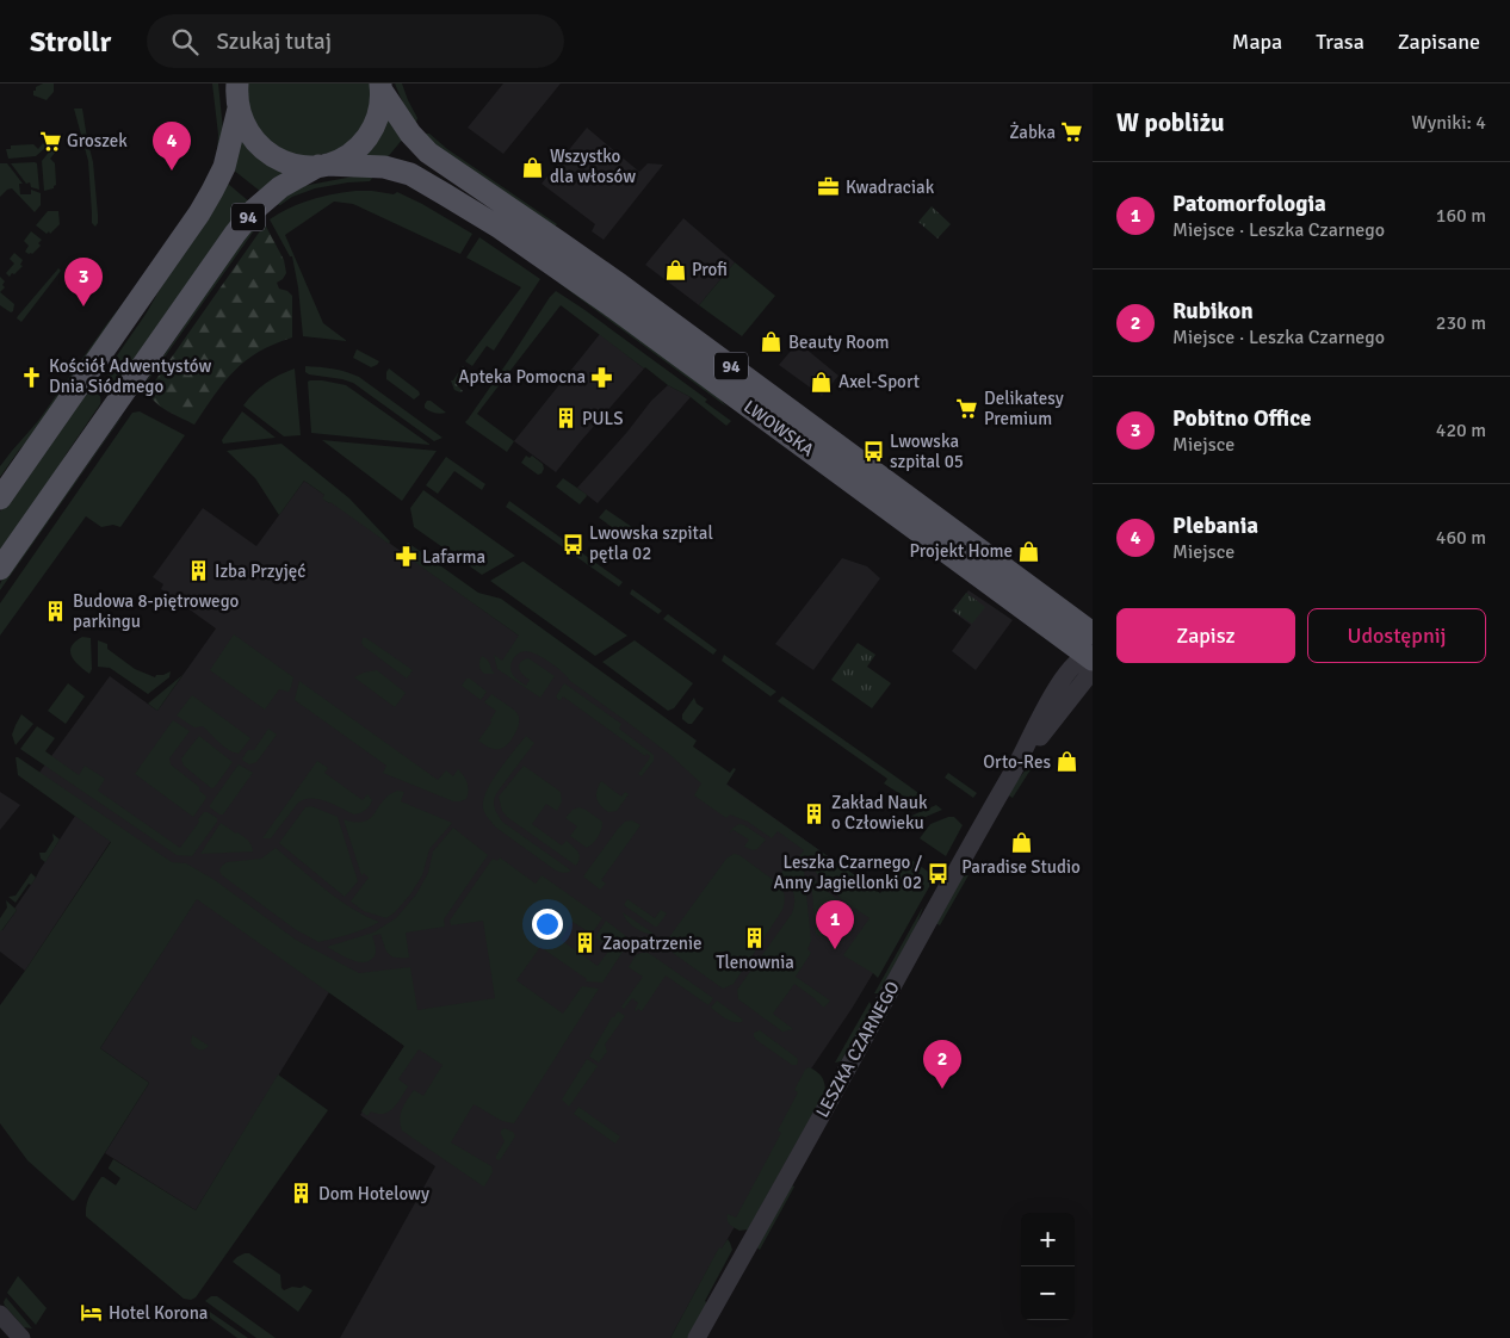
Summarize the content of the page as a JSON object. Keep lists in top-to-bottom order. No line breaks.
{"streets":{"main road":["94","LWOWSKA"],"street":["LESZKA CZARNEGO"]},"crossings":[["94","LWOWSKA"],["LWOWSKA","LESZKA CZARNEGO"]],"places":{"supermarket":["Żabka","Groszek","Delikatesy Premium"],"shop":["Wszystko dla włosów","Profi","Beauty Room","Axel-Sport","Projekt Home","Orto-Res","Paradise Studio"],"office":["Kwadraciak"],"church":["Kościół Adwentystów Dnia Siódmego"],"pharmacy":["Apteka Pomocna","Lafarma"],"building":["PULS","Izba Przyjęć","Budowa 8-piętrowego parkingu","Zakład Nauk o Człowieku","Tlenownia","Zaopatrzenie","Dom Hotelowy"],"bus stop":["Lwowska szpital 05","Lwowska szpital pętla 02","Leszka Czarnego / Anny Jagiellonki 02"],"hotel":["Hotel Korona"]},"page":{"header":"Strollr","search":"Szukaj tutaj","nav":["Mapa","Trasa","Zapisane"],"heading":["W pobliżu","Wyniki: 4"],"pins":["4","3","1","2"],"list":[{"mark":"1","name":"Patomorfologia","note":"Miejsce · Leszka Czarnego","value":"160 m"},{"mark":"2","name":"Rubikon","note":"Miejsce · Leszka Czarnego","value":"230 m"},{"mark":"3","name":"Pobitno Office","note":"Miejsce","value":"420 m"},{"mark":"4","name":"Plebania","note":"Miejsce","value":"460 m"}],"buttons":["Zapisz","Udostępnij"],"map_buttons":["+","−"]}}
